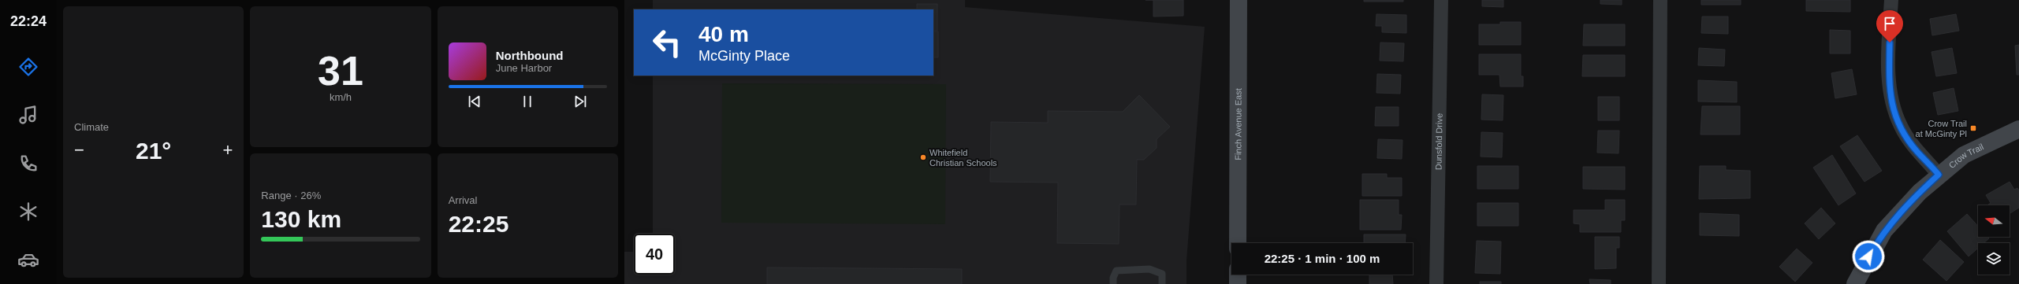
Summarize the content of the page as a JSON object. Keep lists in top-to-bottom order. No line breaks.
{"streets":{"main road":["Finch Avenue East","Crow Trail"],"street":["Dunsfold Drive"]},"places":{"transit":["Crow Trail at McGinty Pl"],"other":["Whitefield Christian Schools"]},"north":"left","page":{"tabs":"22:24","tile":["Climate",["31","km/h"],["Range · 26%","130 km"],["Arrival","22:25"]],"turn":["40 m","McGinty Place"],"song":["Northbound","June Harbor"],"heat":["−","21°","+"],"limit":"40","trip":"22:25 · 1 min · 100 m"}}
